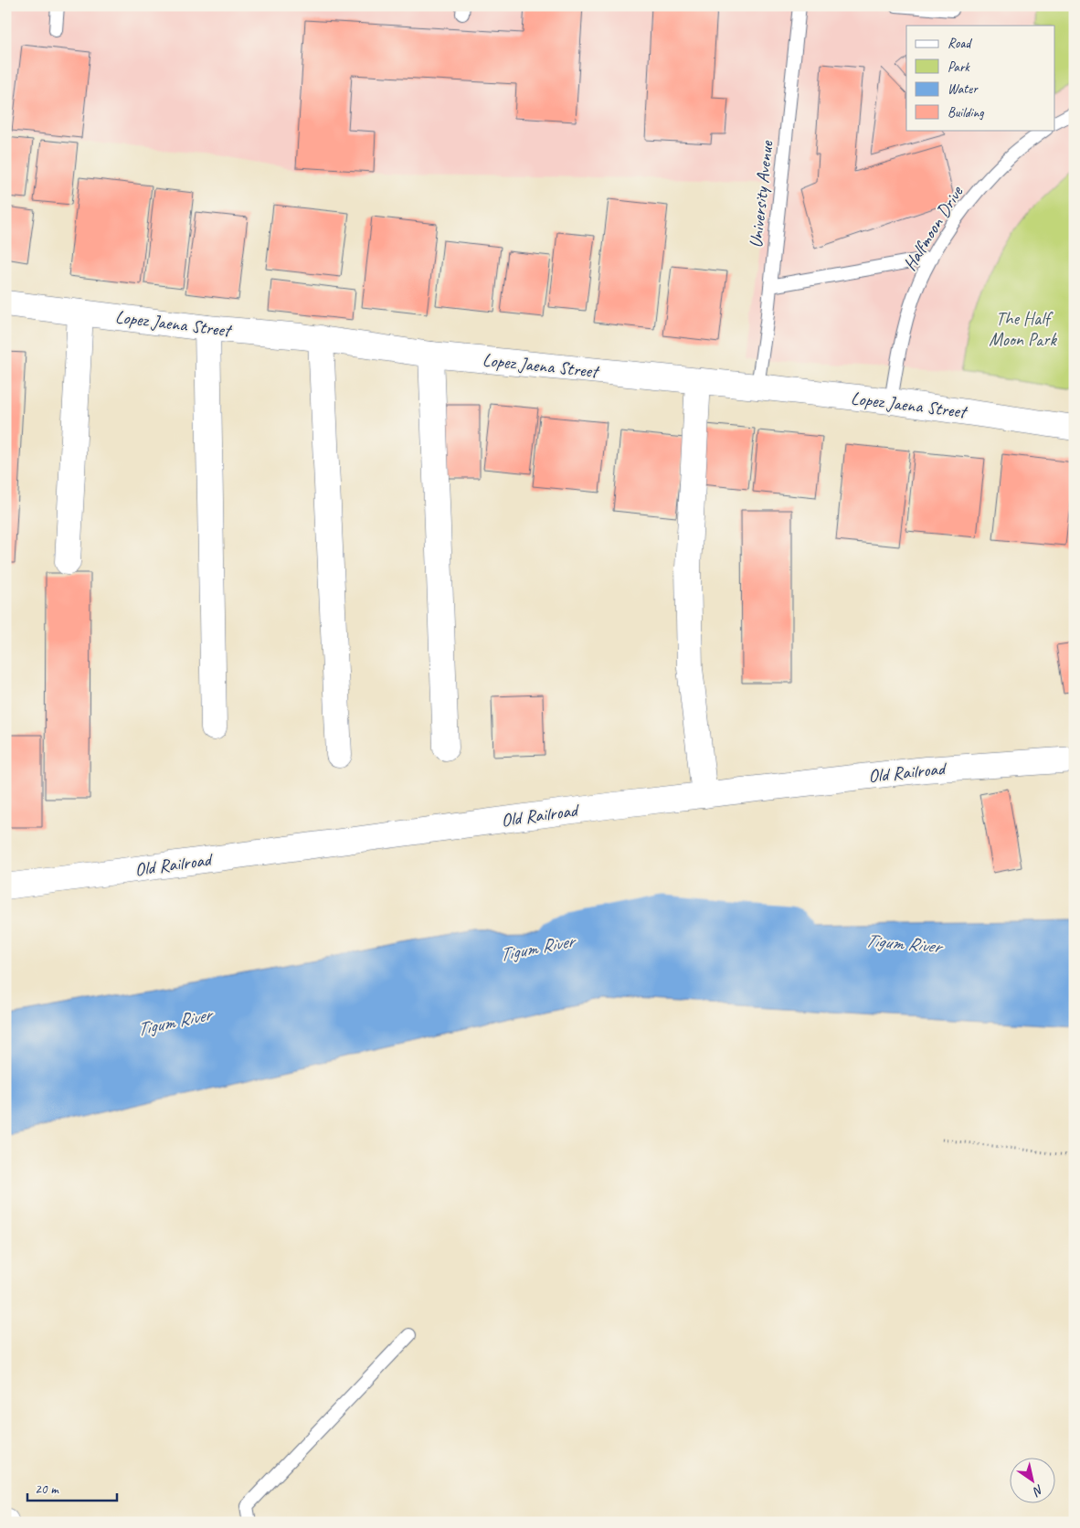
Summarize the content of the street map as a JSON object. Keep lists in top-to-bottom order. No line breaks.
{"streets":{"street":["Lopez Jaena Street","Old Railroad"],"lane":["University Avenue","Halfmoon Drive"]},"crossings":[["University Avenue","Lopez Jaena Street"],["Halfmoon Drive","Lopez Jaena Street"]],"water":["Tigum River"],"parks":["The Half Moon Park"],"legend":["Road","Park","Water","Building"],"scale_bar":"20 m","north":"bottom right"}
